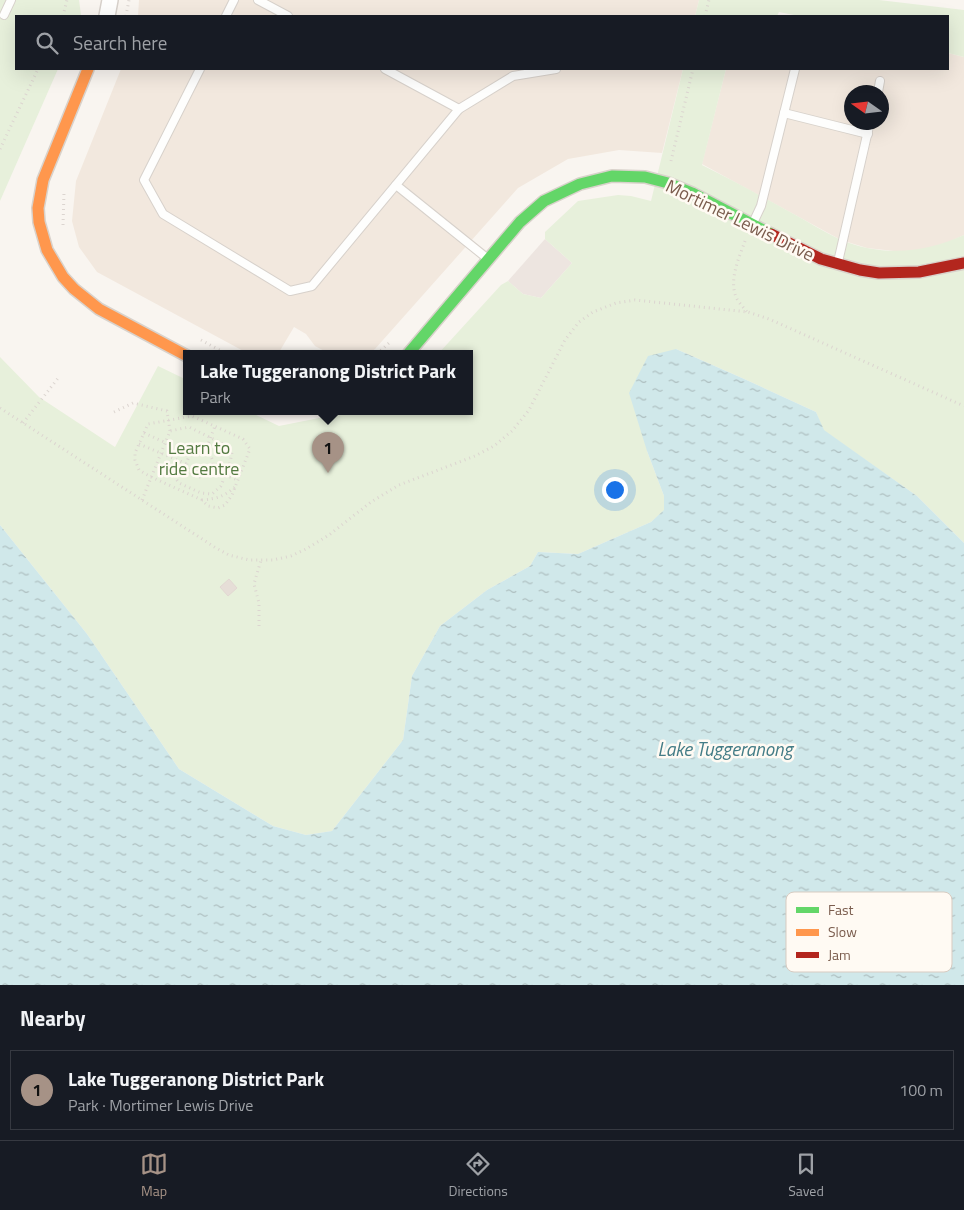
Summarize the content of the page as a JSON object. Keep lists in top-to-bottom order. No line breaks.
{"streets":{"street":["Mortimer Lewis Drive"]},"water":["Lake Tuggeranong"],"parks":["Learn to ride centre"],"legend":["Fast","Slow","Jam"],"north":"left","page":{"search":"Search here","popup":["Lake Tuggeranong District Park","Park"],"pins":"1","heading":"Nearby","list":[{"mark":"1","name":"Lake Tuggeranong District Park","note":"Park · Mortimer Lewis Drive","value":"100 m"}],"nav":["Map","Directions","Saved"]}}
